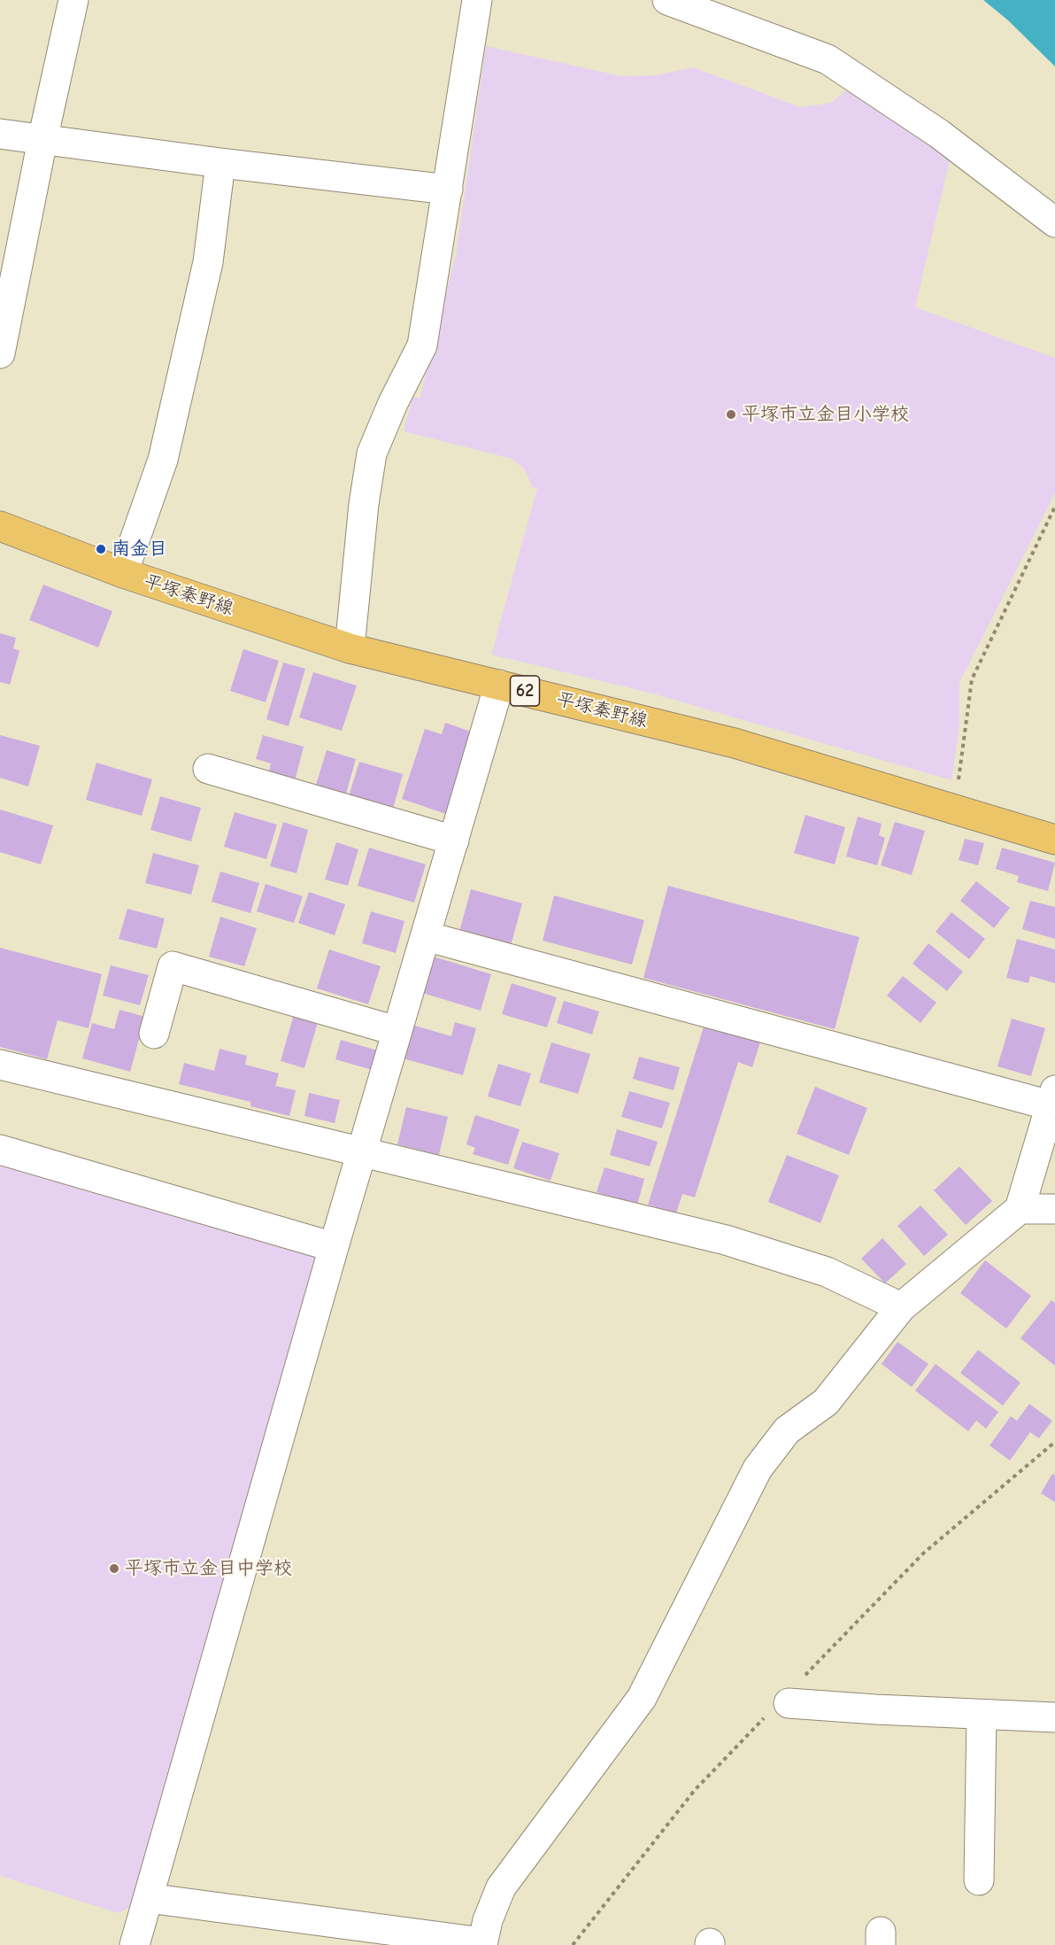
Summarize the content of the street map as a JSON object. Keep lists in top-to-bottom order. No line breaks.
{"streets":{"main road":["平塚秦野線","62"]},"places":["平塚市立金目小学校","南金目","平塚市立金目中学校"]}
